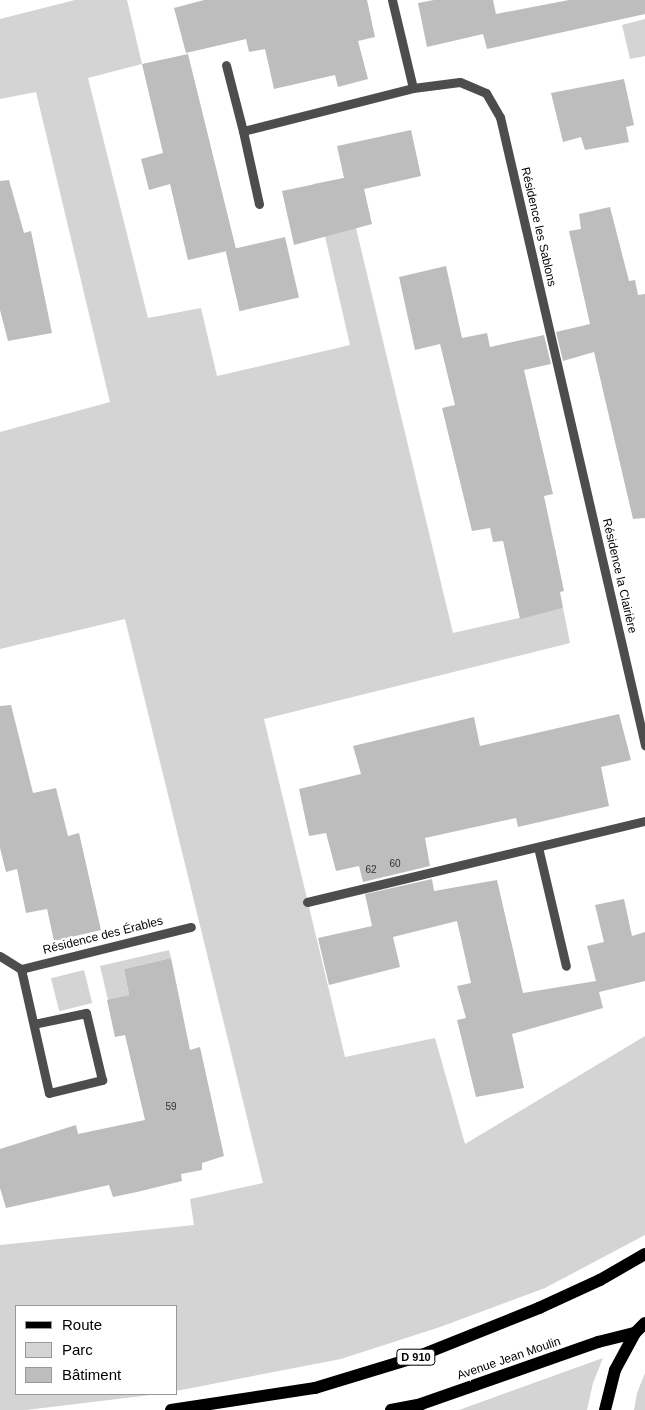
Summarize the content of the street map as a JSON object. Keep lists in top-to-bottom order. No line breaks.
{"streets":{"main road":["D 910","Avenue Jean Moulin"],"street":["Résidence les Sablons","Résidence la Clairière","Résidence des Érables"]},"crossings":[["Résidence les Sablons","Résidence la Clairière"]],"house_numbers":["60","62","59"],"legend":["Route","Parc","Bâtiment"]}
